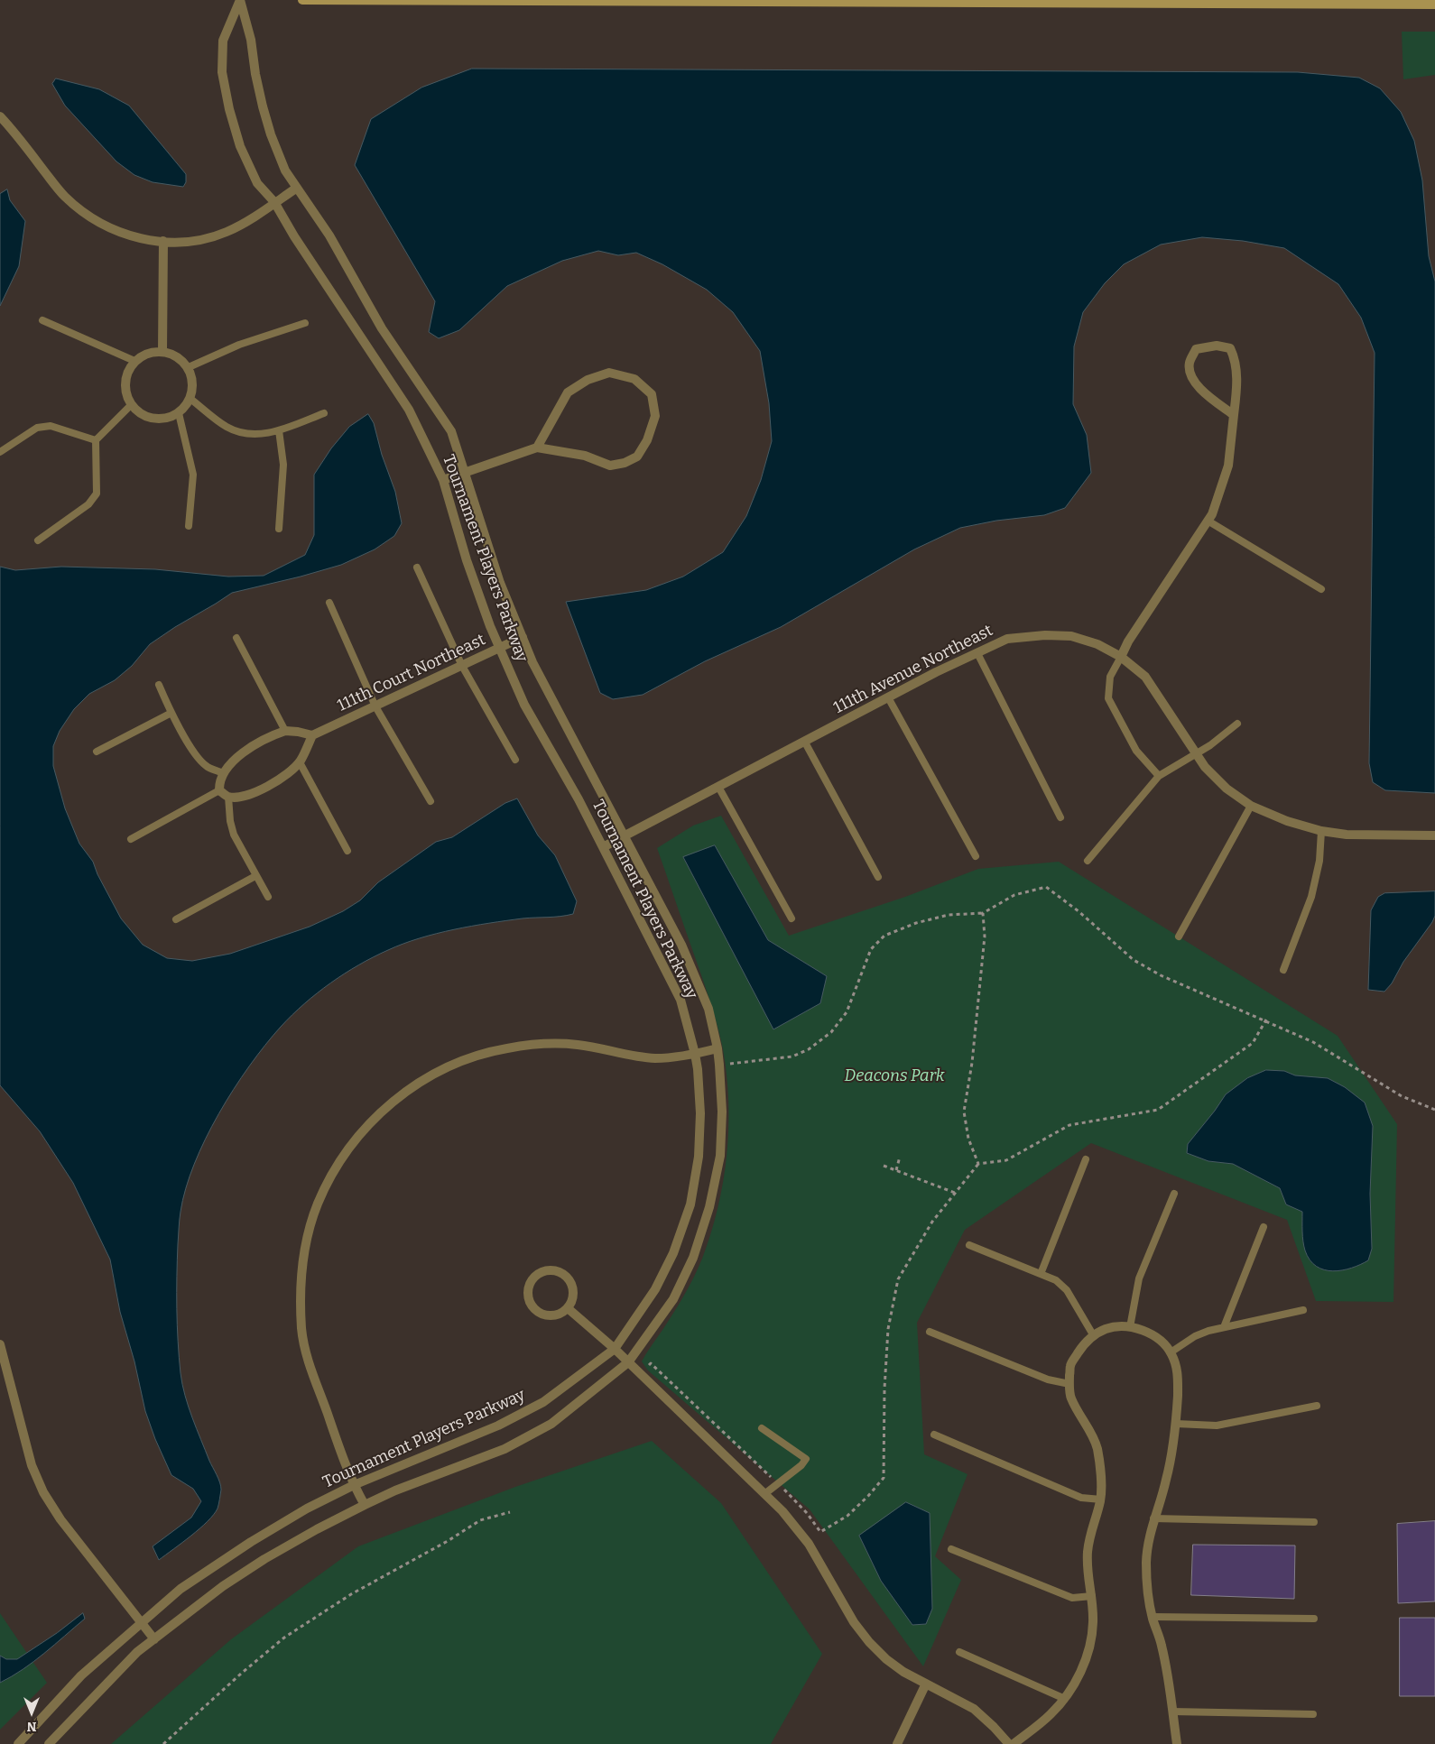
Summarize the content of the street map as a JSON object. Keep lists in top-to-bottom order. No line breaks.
{"streets":{"street":["Tournament Players Parkway","111th Avenue Northeast","111th Court Northeast"]},"crossings":[["Tournament Players Parkway","111th Avenue Northeast"],["Tournament Players Parkway","111th Court Northeast"]],"parks":["Deacons Park"],"north":"bottom"}
